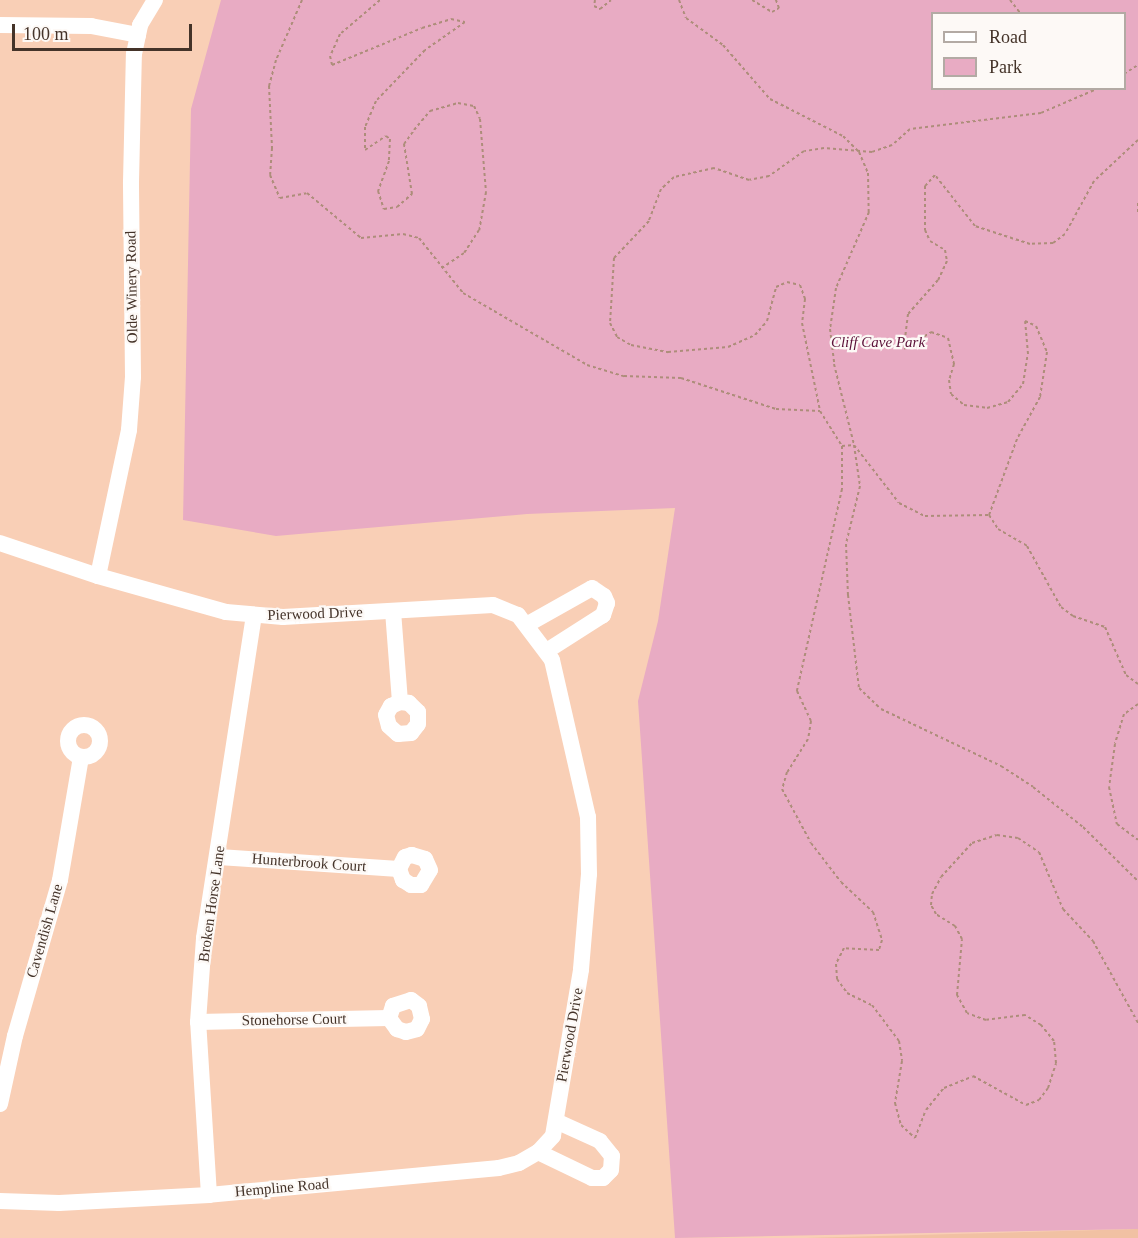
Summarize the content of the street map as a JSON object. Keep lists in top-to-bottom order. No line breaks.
{"streets":{"street":["Olde Winery Road","Pierwood Drive","Hunterbrook Court","Broken Horse Lane","Cavendish Lane","Stonehorse Court","Hempline Road"]},"crossings":[["Olde Winery Road","Pierwood Drive"],["Pierwood Drive","Broken Horse Lane"],["Pierwood Drive","Hempline Road"],["Hunterbrook Court","Broken Horse Lane"],["Broken Horse Lane","Stonehorse Court"],["Broken Horse Lane","Hempline Road"]],"parks":["Cliff Cave Park"],"legend":["Road","Park"],"scale_bar":"100 m"}
